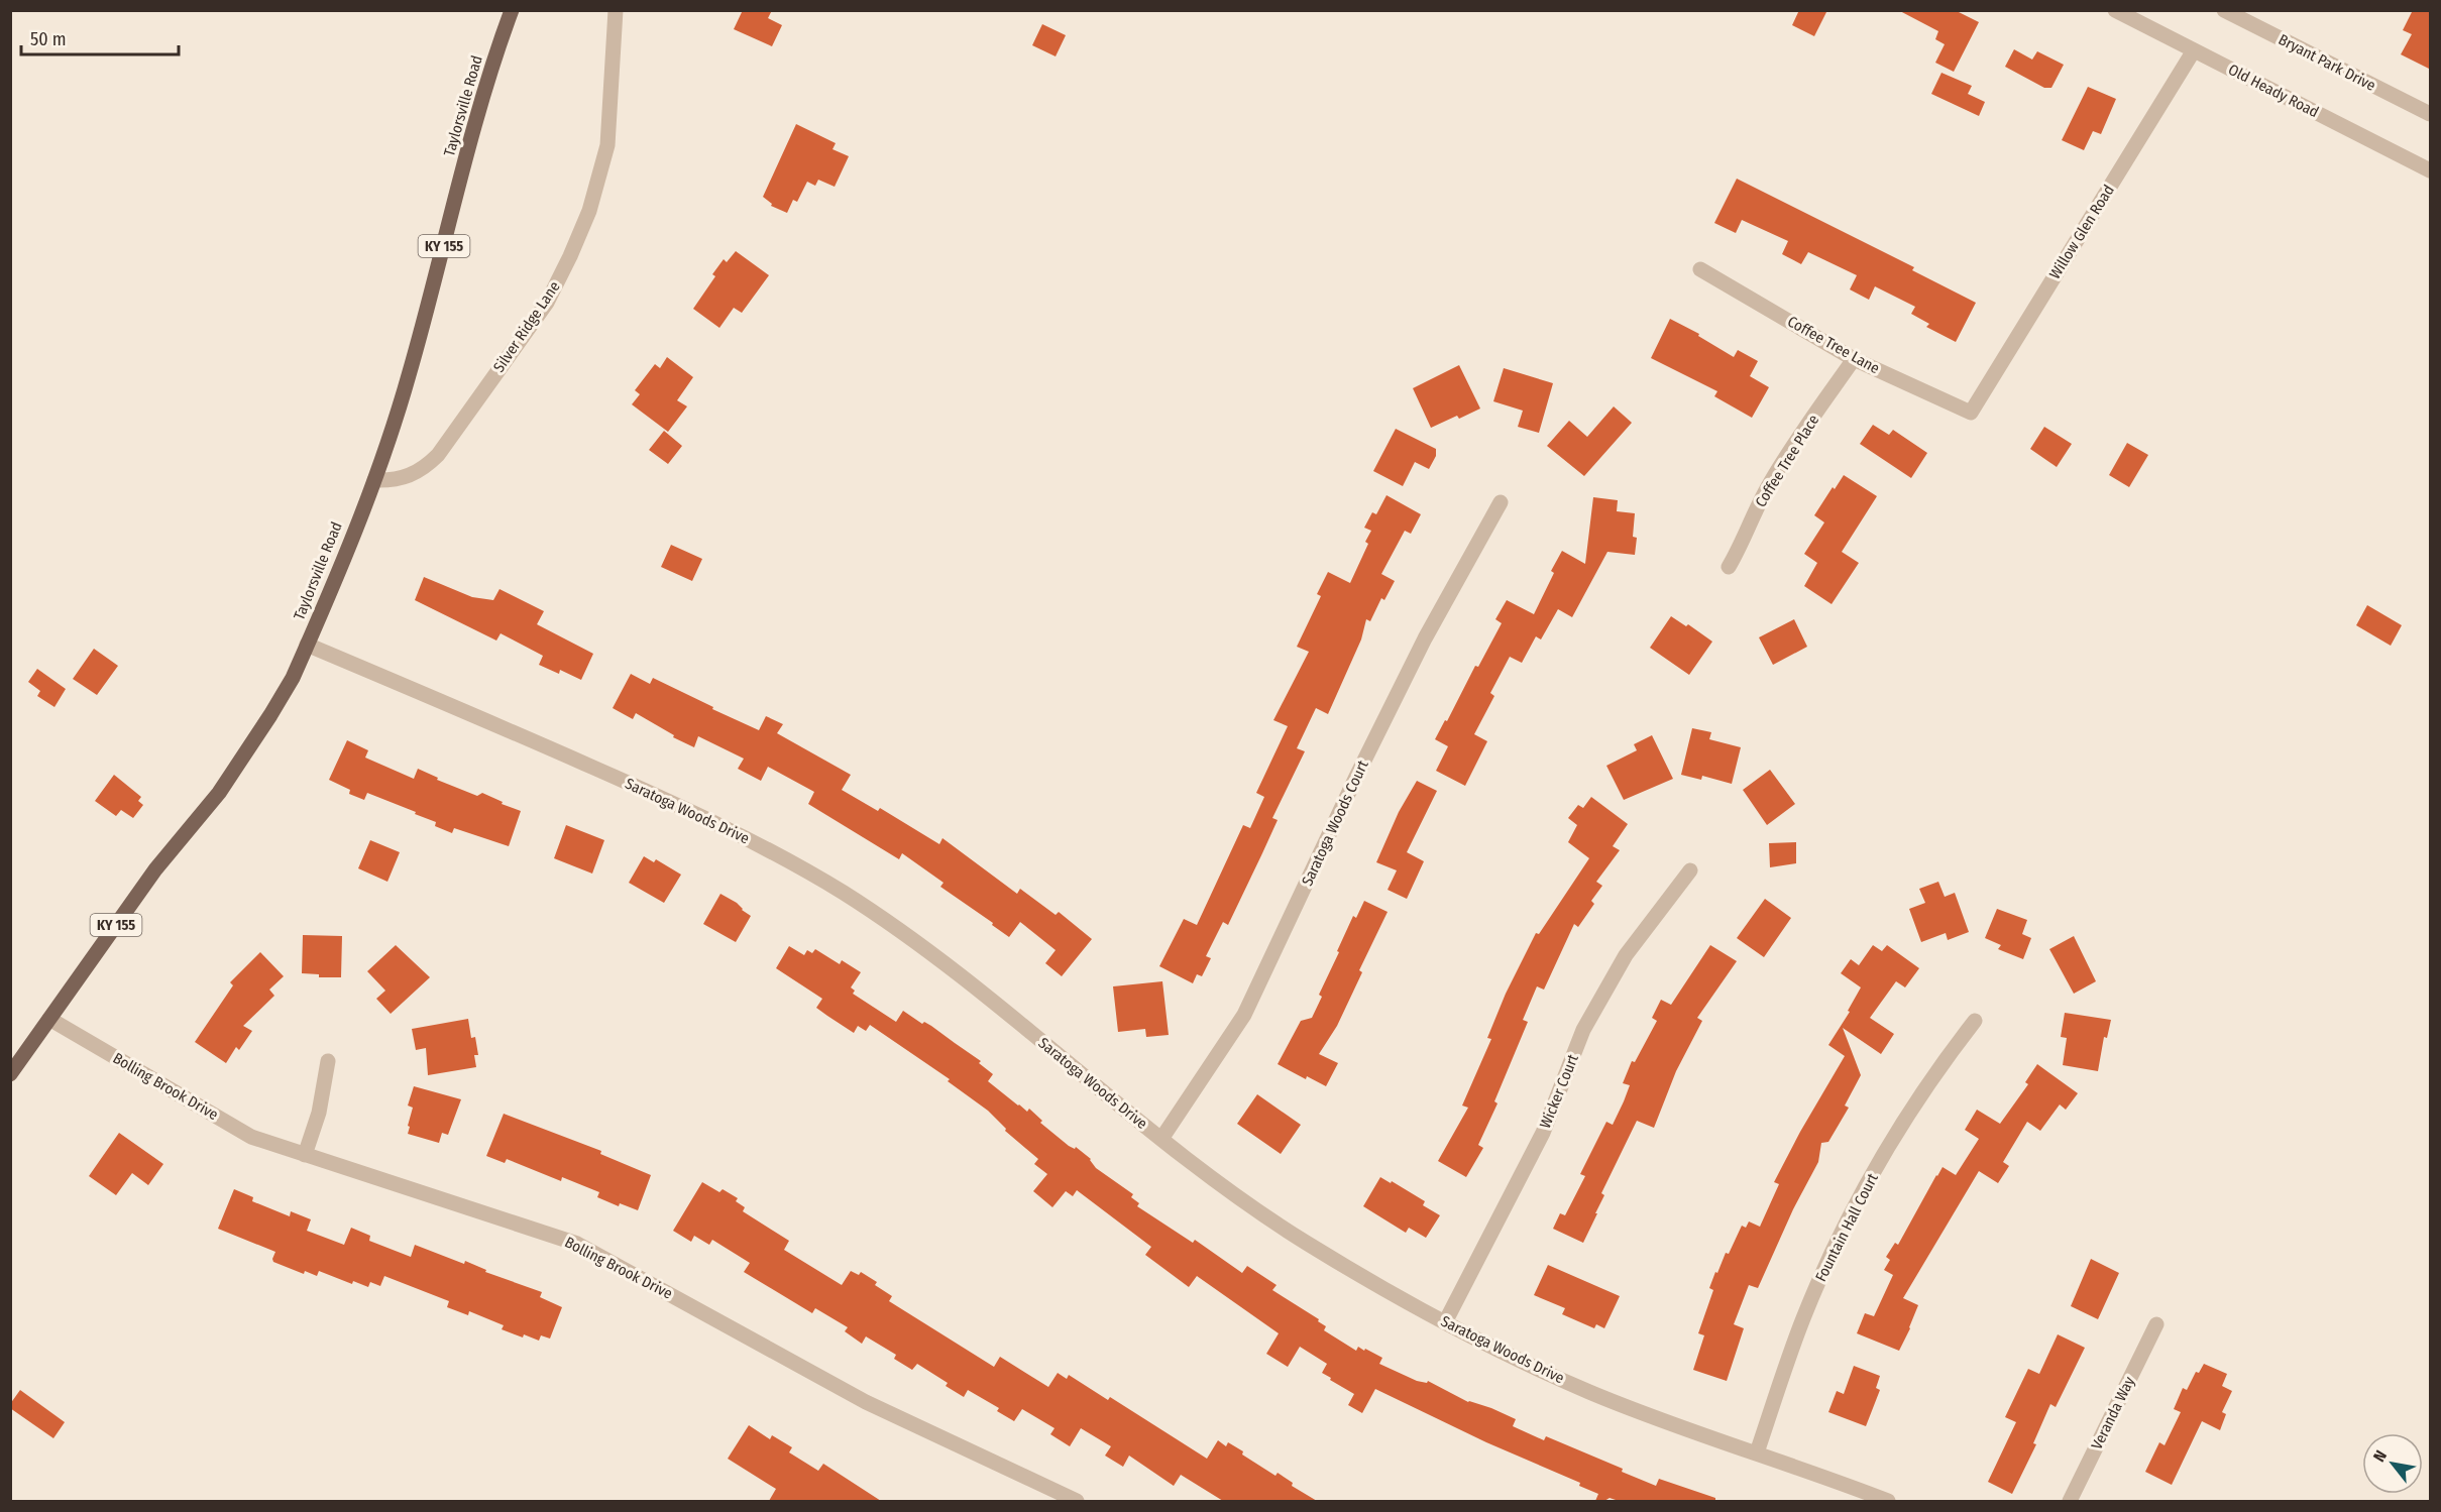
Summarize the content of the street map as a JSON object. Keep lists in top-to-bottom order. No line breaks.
{"streets":{"main road":["Taylorsville Road","KY 155"],"street":["Bryant Park Drive","Old Heady Road","Willow Glen Road","Silver Ridge Lane","Coffee Tree Lane","Coffee Tree Place","Saratoga Woods Drive","Saratoga Woods Court","Bolling Brook Drive","Wicker Court","Fountain Hall Court","Veranda Way"]},"crossings":[["Old Heady Road","Willow Glen Road"],["Taylorsville Road","Silver Ridge Lane"],["Taylorsville Road","Saratoga Woods Drive"],["Taylorsville Road","Bolling Brook Drive"],["Willow Glen Road","Coffee Tree Lane"],["Coffee Tree Lane","Coffee Tree Place"],["Saratoga Woods Drive","Saratoga Woods Court"],["Saratoga Woods Drive","Wicker Court"],["Saratoga Woods Drive","Fountain Hall Court"]],"scale_bar":"50 m","north":"top left"}
